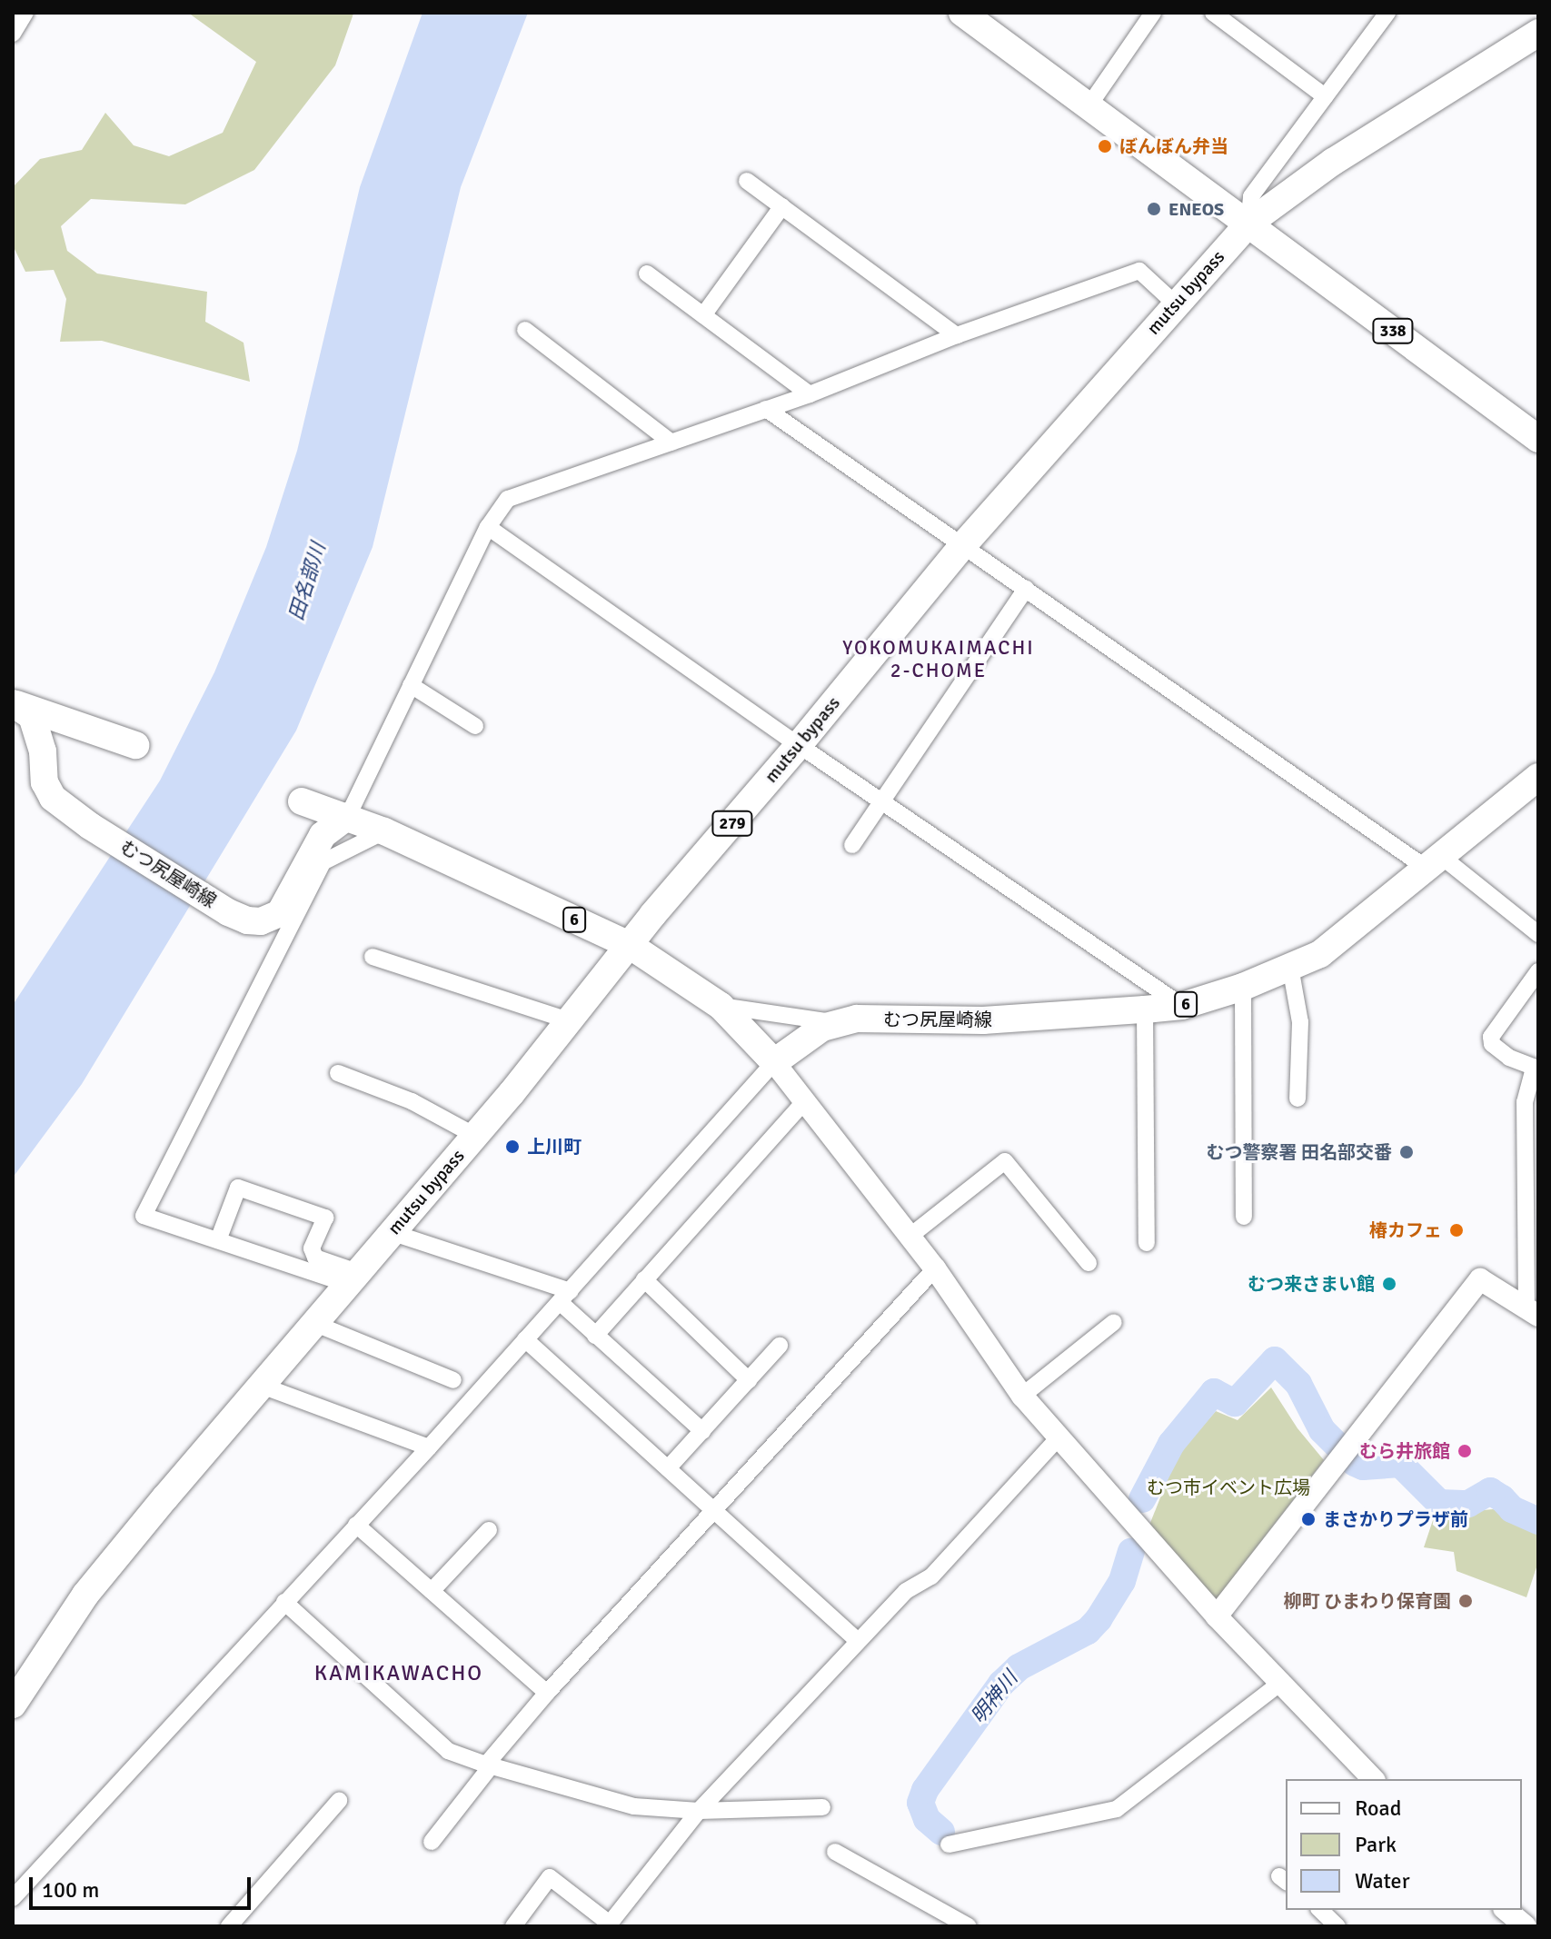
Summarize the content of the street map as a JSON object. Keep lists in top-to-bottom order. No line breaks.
{"streets":{"main road":["mutsu bypass","338","279","むつ尻屋崎線","6"]},"crossings":[["mutsu bypass","338"],["mutsu bypass","6"],["むつ尻屋崎線","6"]],"districts":["YOKOMUKAIMACHI 2-CHOME","KAMIKAWACHO"],"water":["田名部川","明神川"],"parks":["むつ市イベント広場"],"places":["ぼんぼん弁当","ENEOS","上川町","むつ警察署 田名部交番","椿カフェ","むつ来さまい館","むら井旅館","まさかりプラザ前","柳町 ひまわり保育園"],"legend":["Road","Park","Water"],"scale_bar":"100 m"}
